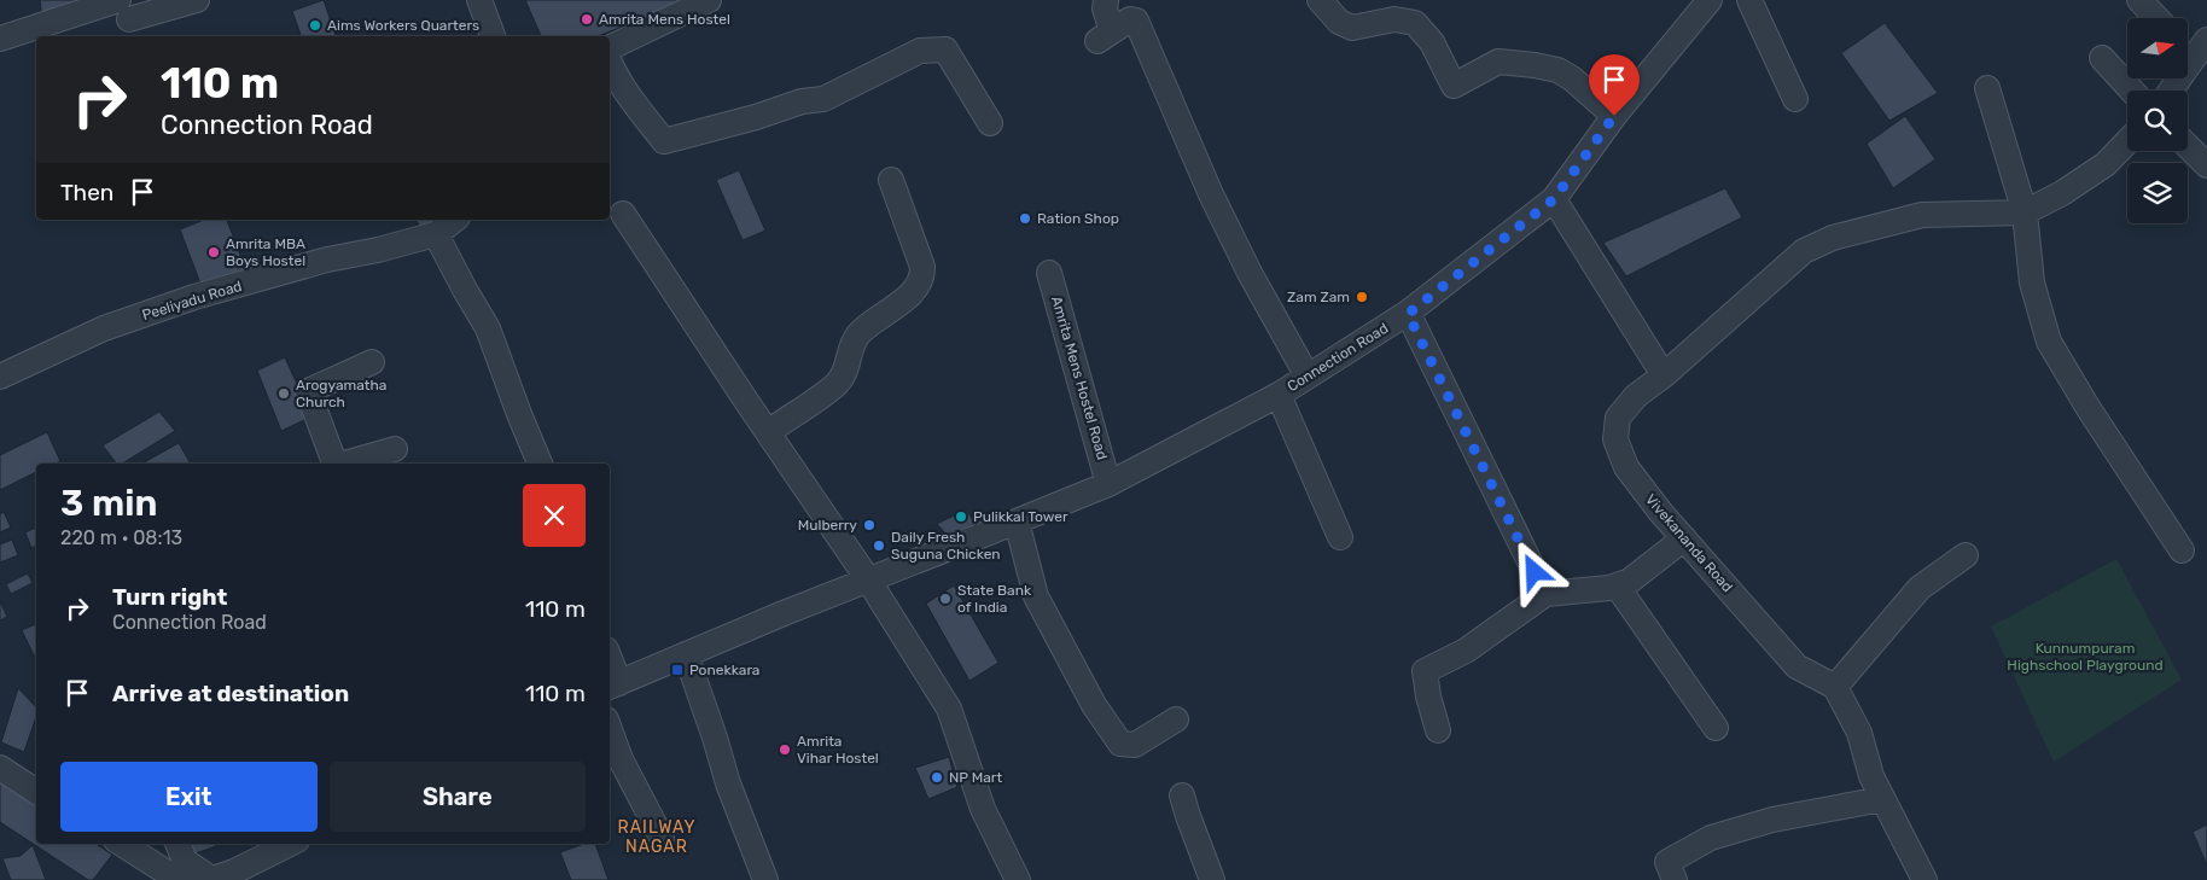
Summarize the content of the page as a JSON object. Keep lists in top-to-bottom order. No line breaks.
{"streets":{"street":["Peeliyadu Road","Connection Road","Amrita Mens Hostel Road","Vivekananda Road"]},"crossings":[["Connection Road","Amrita Mens Hostel Road"]],"districts":["RAILWAY NAGAR"],"parks":["Kunnumpuram Highschool Playground"],"places":{"other":["Amrita Mens Hostel","Aims Workers Quarters","Ration Shop","Amrita MBA Boys Hostel","Zam Zam","Arogyamatha Church","Pulikkal Tower","Mulberry","Daily Fresh Suguna Chicken","State Bank of India","Amrita Vihar Hostel","NP Mart"],"transit":["Ponekkara"]},"north":"right","page":{"turn":["110 m","Connection Road"],"then":"Then","heading":["3 min","220 m · 08:13"],"list":[{"name":"Turn right","note":"Connection Road","value":"110 m"},{"name":"Arrive at destination","value":"110 m"}],"buttons":["Exit","Share"]}}
